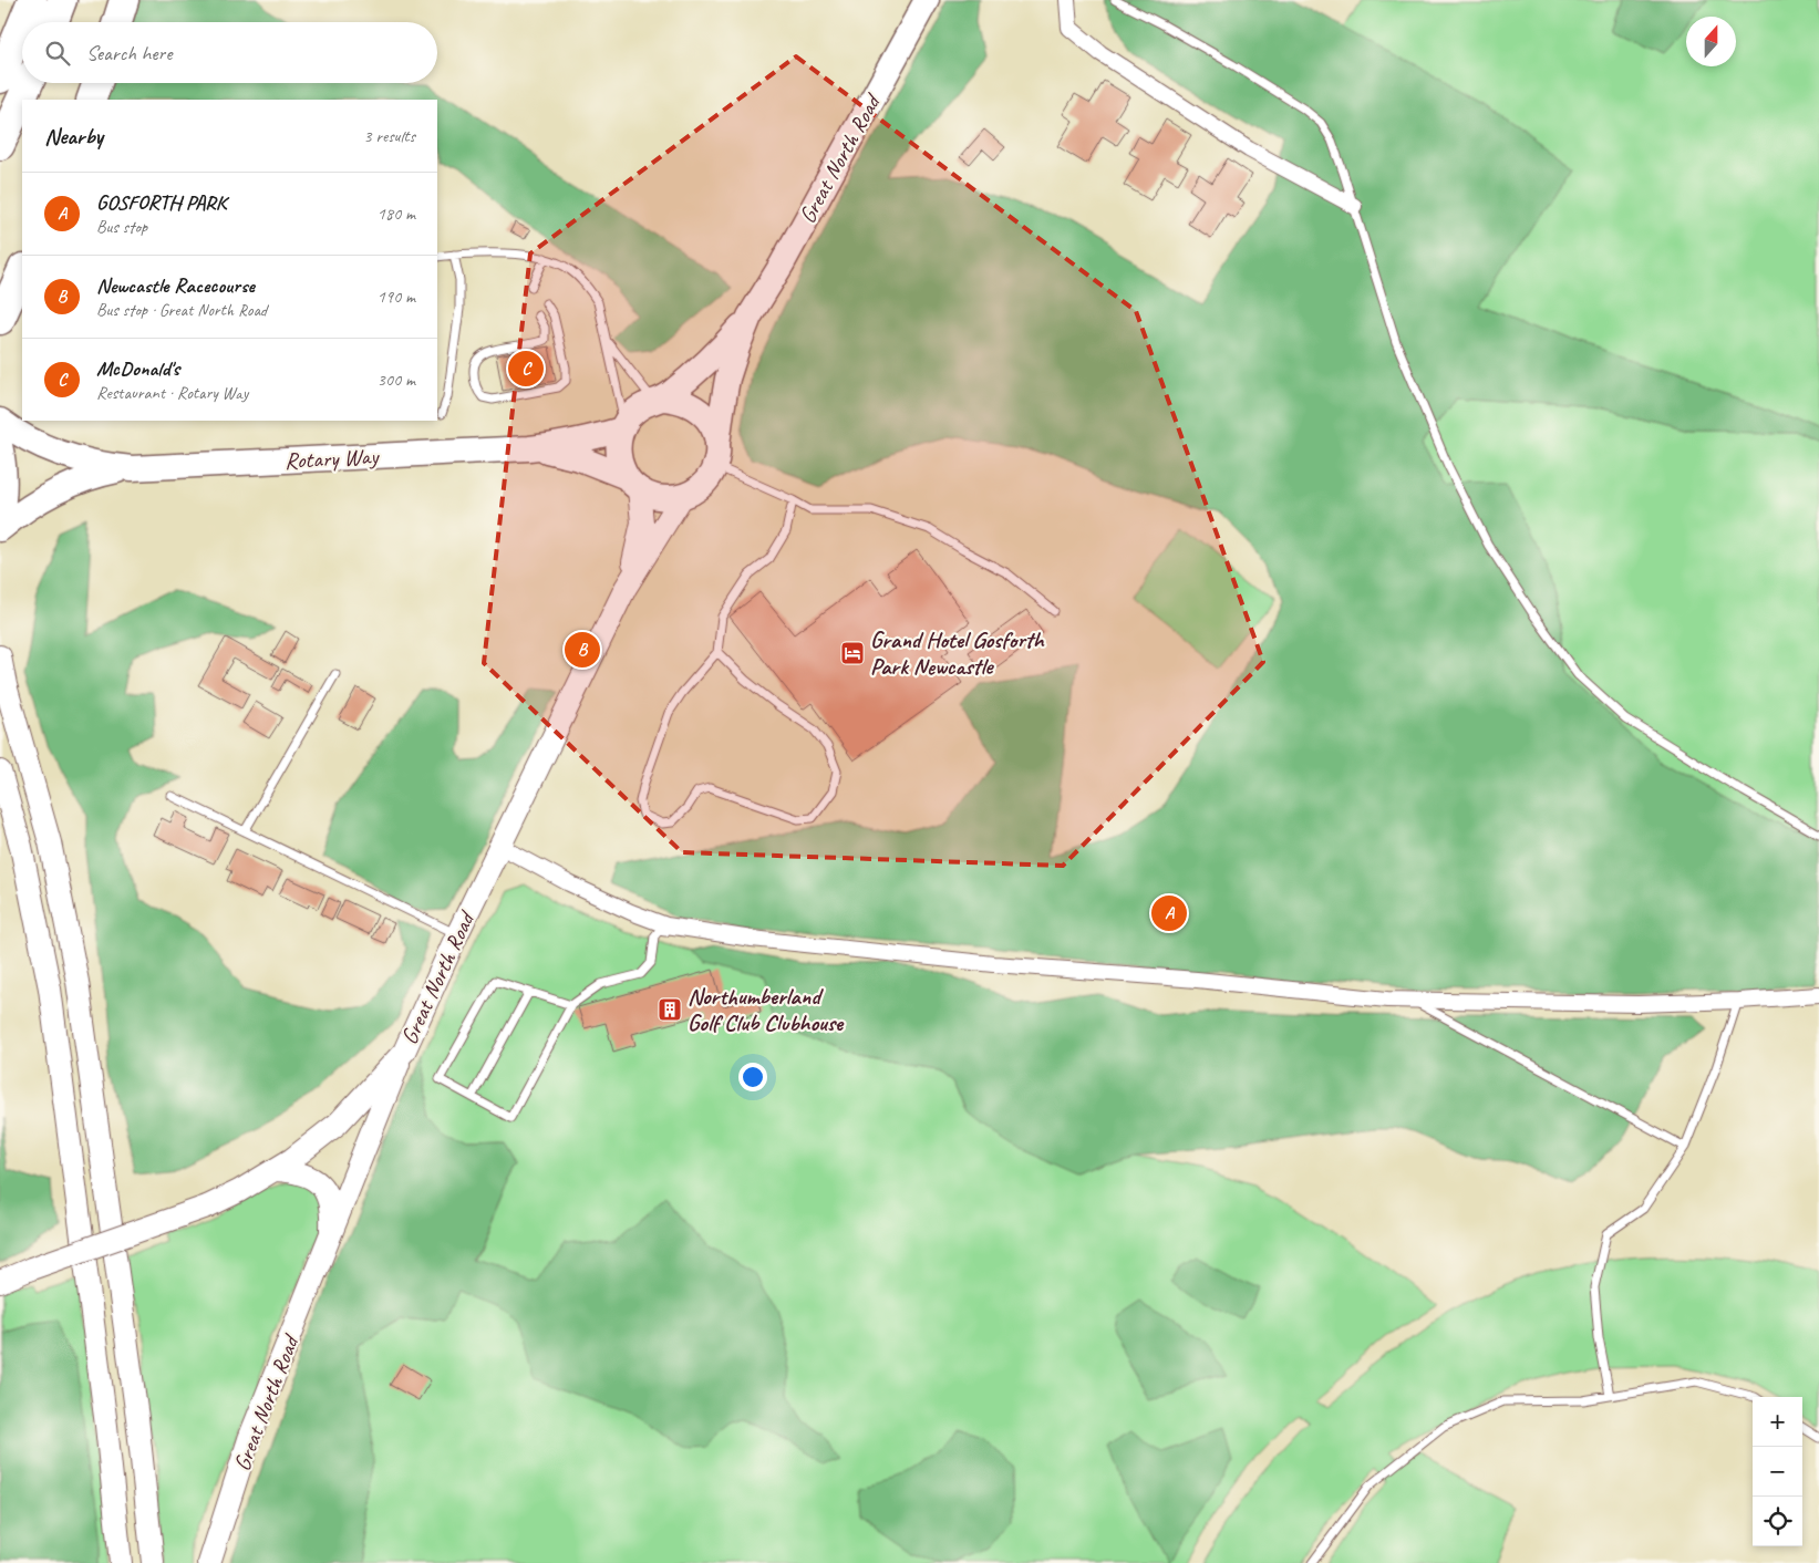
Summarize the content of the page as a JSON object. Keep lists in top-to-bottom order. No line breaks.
{"streets":{"main road":["Great North Road","Rotary Way"]},"crossings":[["Great North Road","Rotary Way"]],"places":{"hotel":["Grand Hotel Gosforth Park Newcastle"],"building":["Northumberland Golf Club Clubhouse"]},"north":"top","page":{"search":"Search here","heading":["Nearby","3 results"],"list":[{"mark":"A","name":"GOSFORTH PARK","note":"Bus stop","value":"180 m"},{"mark":"B","name":"Newcastle Racecourse","note":"Bus stop · Great North Road","value":"190 m"},{"mark":"C","name":"McDonald's","note":"Restaurant · Rotary Way","value":"300 m"}],"pins":["C","B","A"],"map_buttons":["+","−"]}}
